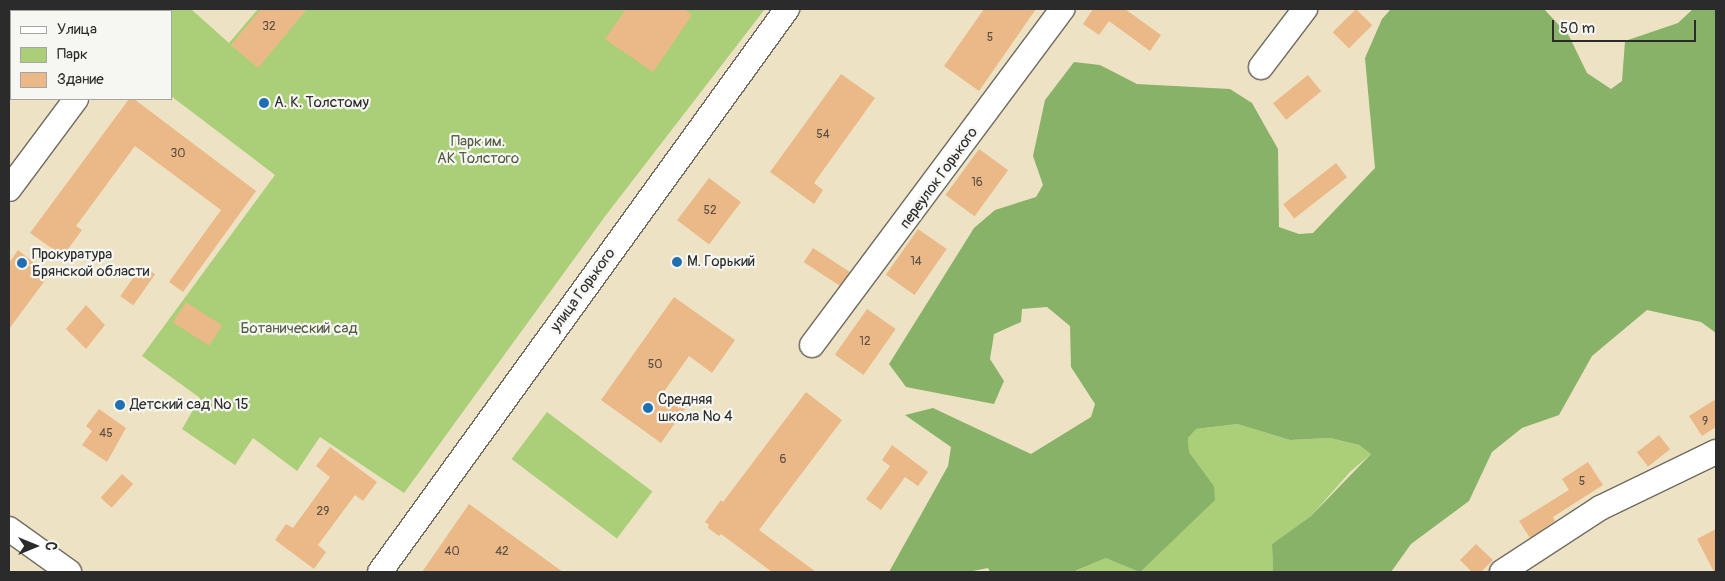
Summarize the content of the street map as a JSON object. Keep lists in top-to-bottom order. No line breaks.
{"streets":{"street":["переулок Горького","улица Горького"]},"parks":["Парк им. АК Толстого","Ботанический сад"],"places":["А. К. Толстому","М. Горький","Прокуратура Брянской области","Детский сад № 15","Средняя школа № 4"],"house_numbers":["32","5","54","30","16","52","14","12","50","9","45","6","5","29","40","42"],"legend":["Улица","Парк","Здание"],"scale_bar":"50 m","north":"right"}
